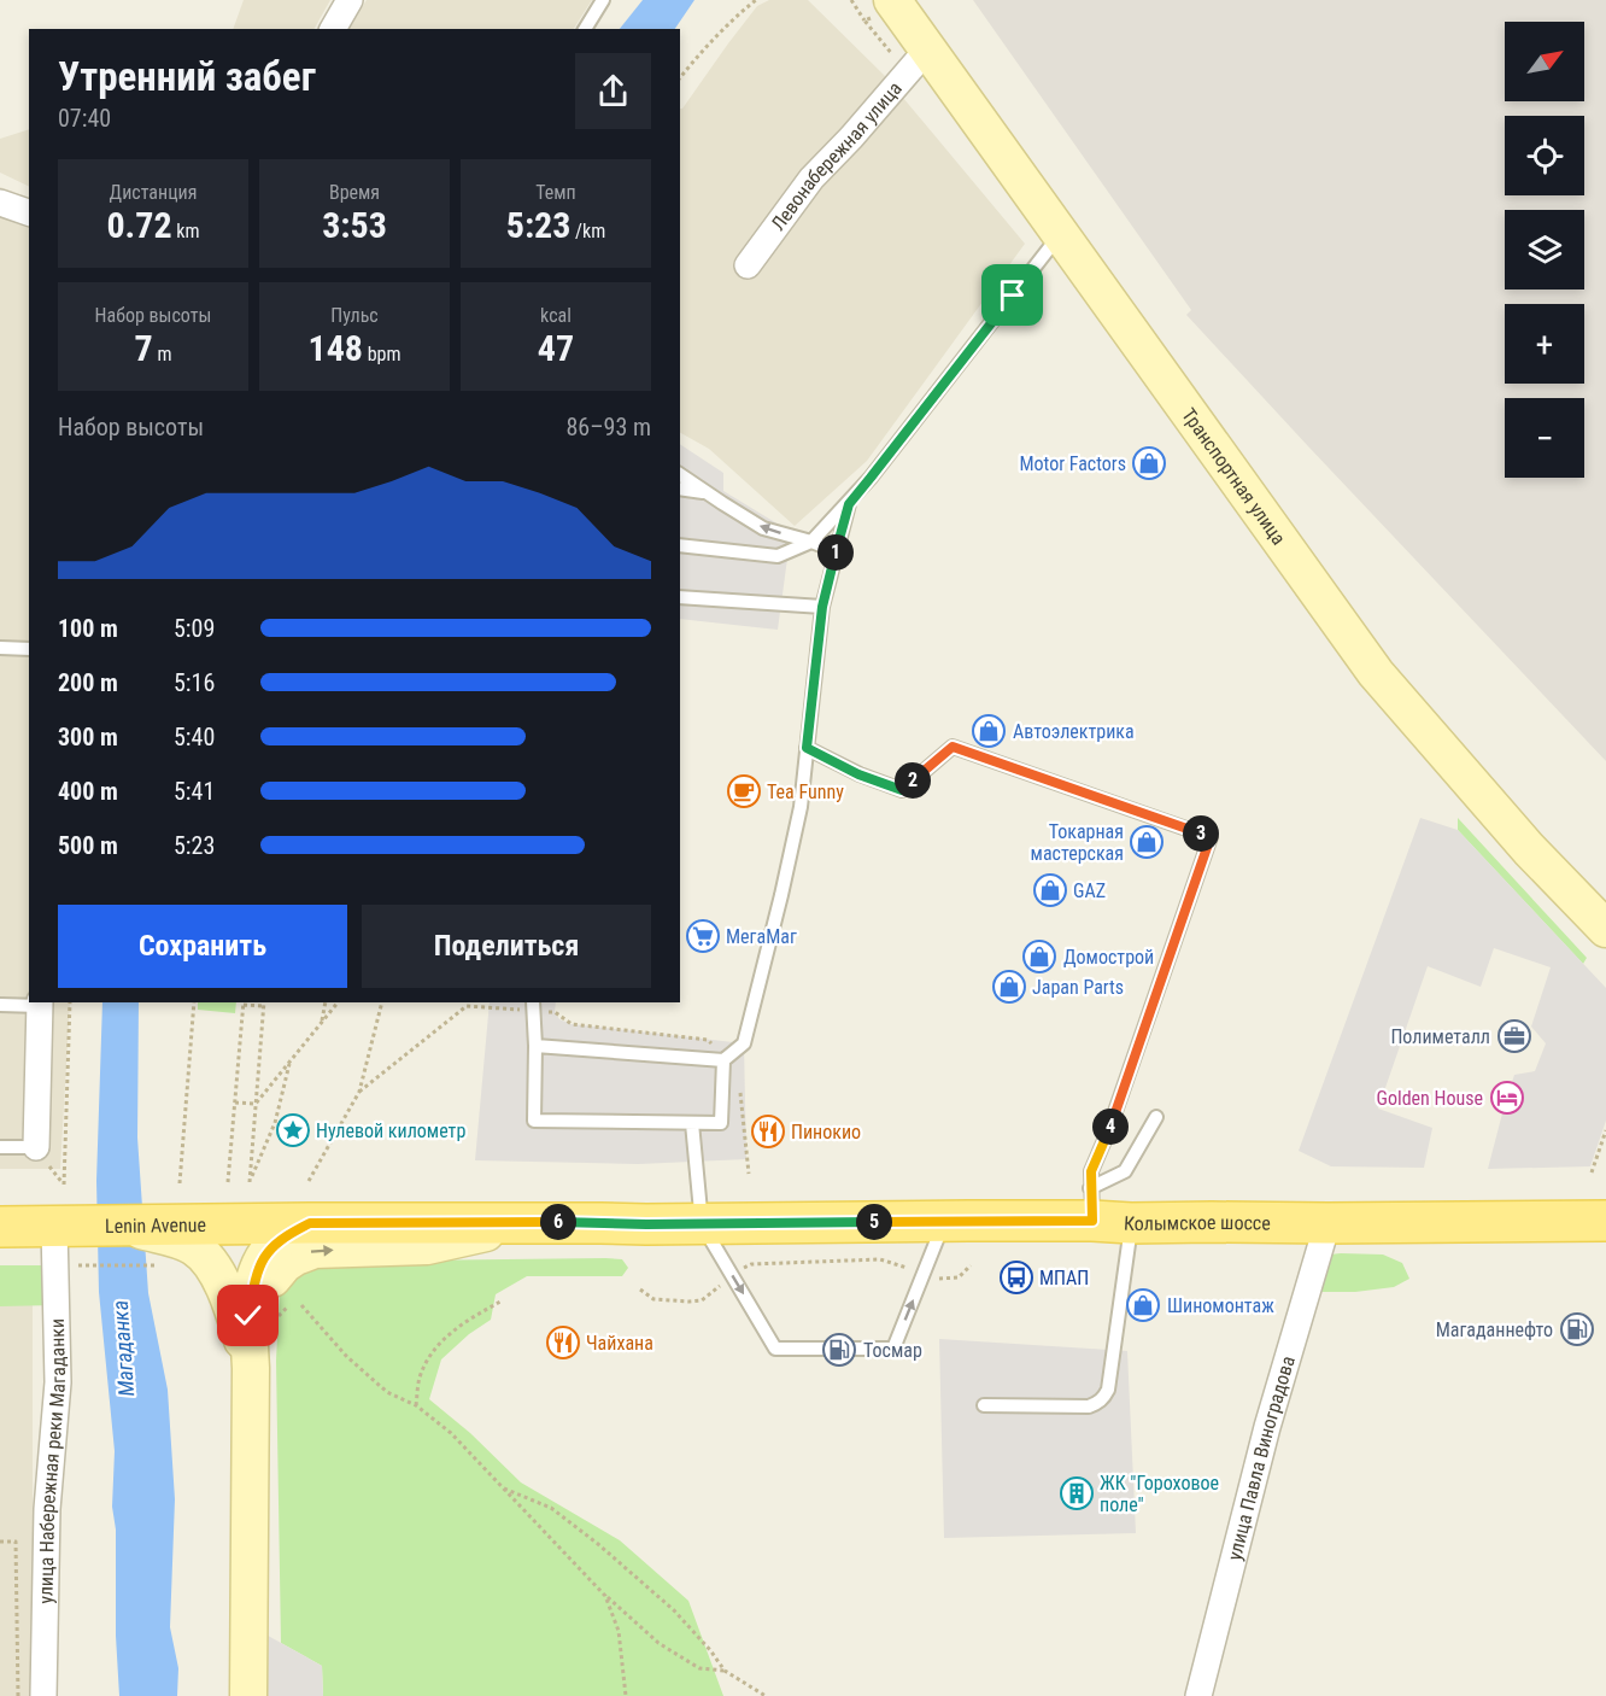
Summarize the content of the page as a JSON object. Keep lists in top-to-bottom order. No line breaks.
{"streets":{"main road":["Транспортная улица","Колымское шоссе","Lenin Avenue"],"street":["Левонабережная улица","улица Павла Виноградова","улица Набережная реки Магаданки"]},"crossings":[["Левонабережная улица","Транспортная улица"],["Колымское шоссе","Lenin Avenue"],["Колымское шоссе","улица Павла Виноградова"],["Lenin Avenue","улица Набережная реки Магаданки"]],"water":["Магаданка"],"places":{"shop":["Motor Factors","Автоэлектрика","Токарная мастерская","GAZ","Домострой","Japan Parts","Шиномонтаж"],"cafe":["Tea Funny"],"supermarket":["МегаМаг"],"office":["Полиметалл"],"hotel":["Golden House"],"place":["Нулевой километр"],"restaurant":["Пинокио","Чайхана"],"bus stop":["МПАП"],"fuel station":["Магаданнефто","Тосмар"],"building":["ЖК \"Гороховое поле\""]},"north":"top right","page":{"map_buttons":["+","−"],"heading":["Утренний забег","07:40"],"stats":[["Дистанция","0.72 km"],["Время","3:53"],["Темп","5:23 /km"],["Набор высоты","7 m"],["Пульс","148 bpm"],["kcal","47"]],"chart":["Набор высоты","86–93 m"],"pins":["1","2","3","4","5","6"],"list":[{"name":"100 m","note":"5:09"},{"name":"200 m","note":"5:16"},{"name":"300 m","note":"5:40"},{"name":"400 m","note":"5:41"},{"name":"500 m","note":"5:23"}],"buttons":["Сохранить","Поделиться"]}}
